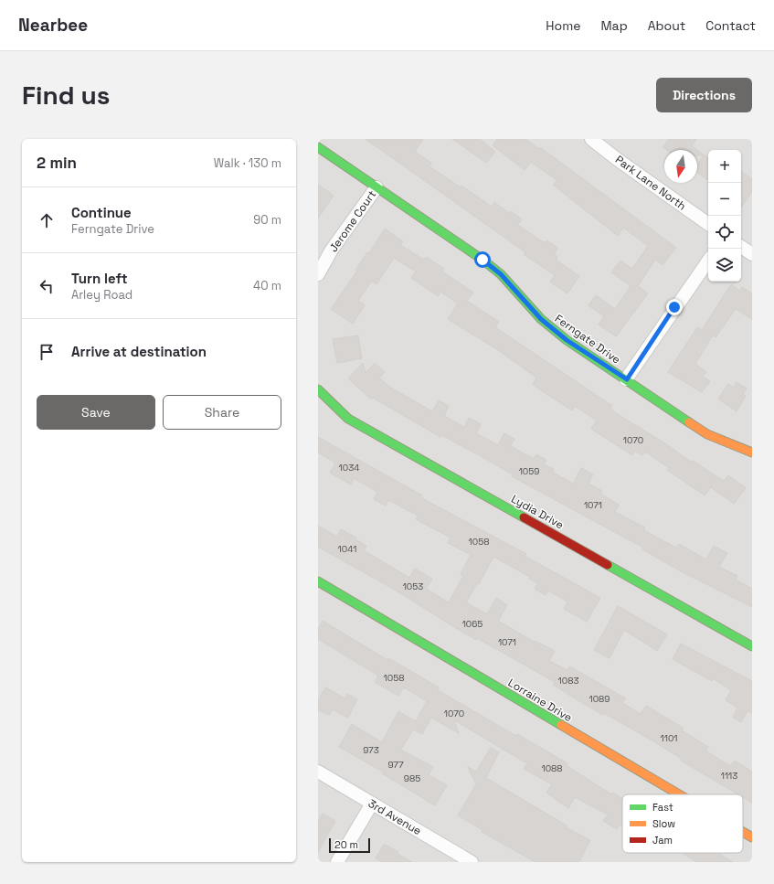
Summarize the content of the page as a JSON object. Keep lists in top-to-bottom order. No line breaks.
{"streets":{"street":["Park Lane North","Jerome Court","Ferngate Drive","Lydia Drive","Lorraine Drive","3rd Avenue"]},"crossings":[["Jerome Court","Ferngate Drive"]],"house_numbers":["1070","1034","1059","1071","1058","1041","1053","1065","1071","1058","1083","1089","1070","1101","973","977","1088","1113","985"],"legend":["Fast","Slow","Jam"],"scale_bar":"20 m","north":"bottom","page":{"header":"Nearbee","nav":["Home","Map","About","Contact"],"buttons":["Directions",["Save","Share"]],"title":"Find us","heading":["2 min","Walk · 130 m"],"map_buttons":["+","−"],"list":[["Continue","Ferngate Drive","90 m"],["Turn left","Arley Road","40 m"],"Arrive at destination"],"scale":"20 m"}}
